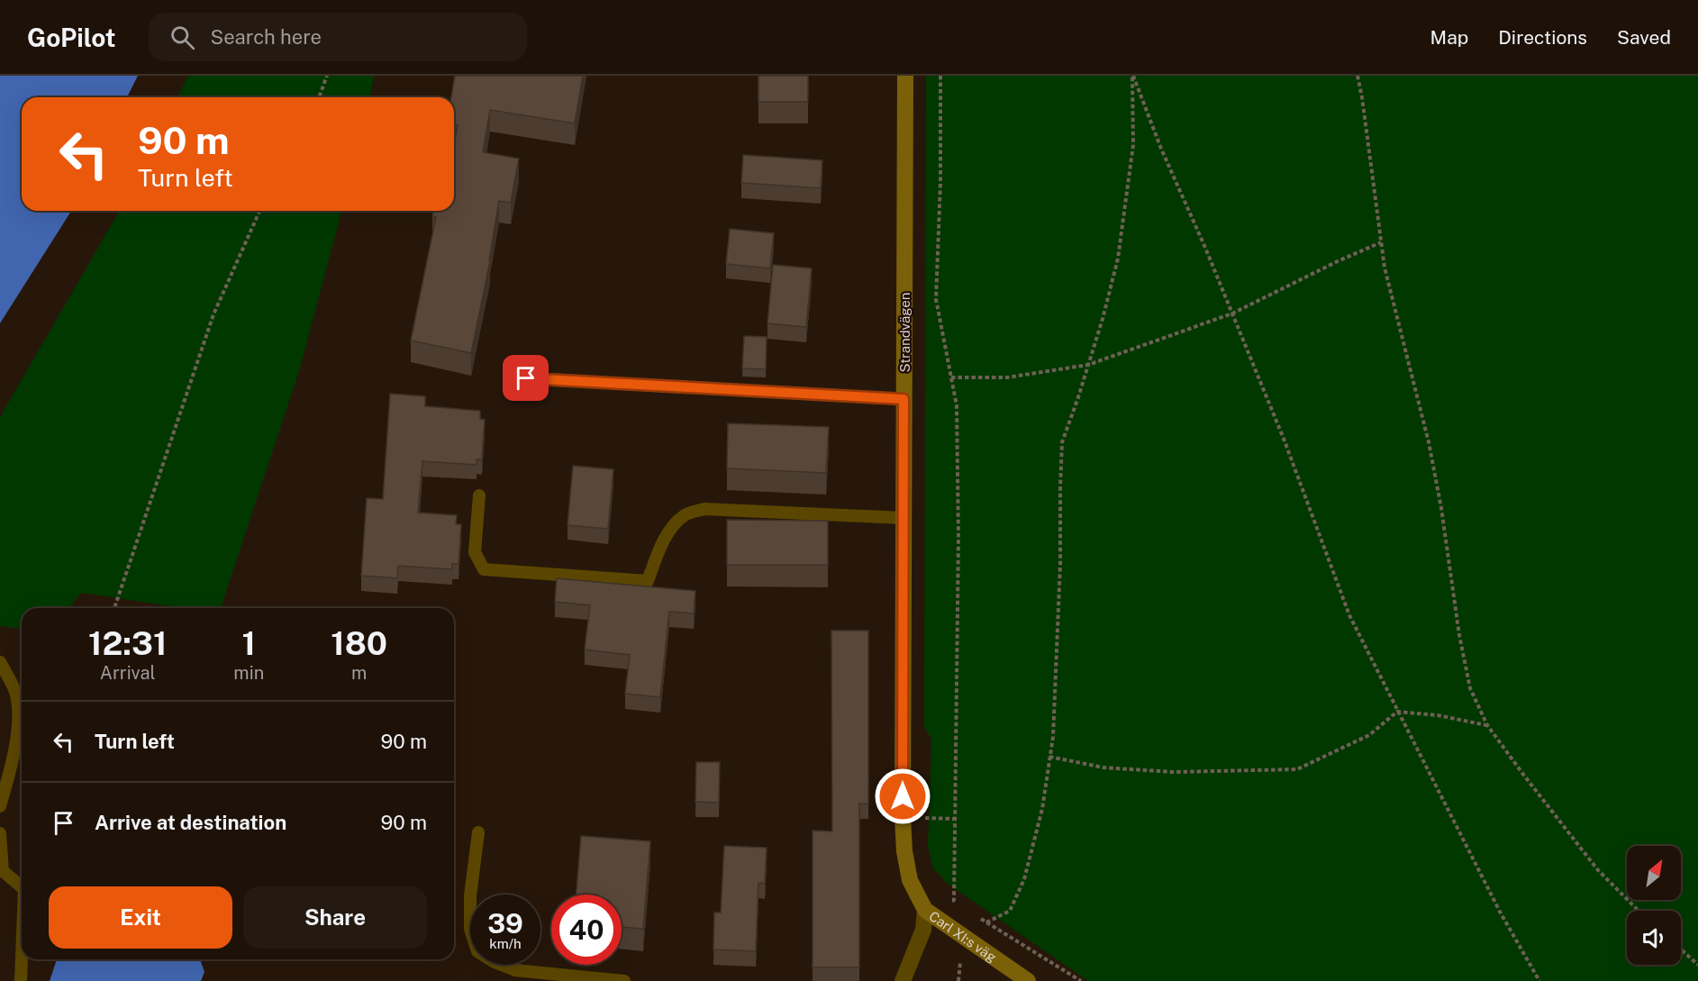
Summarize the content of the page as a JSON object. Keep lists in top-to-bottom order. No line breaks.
{"streets":{"street":["Strandvägen","Carl XI:s väg"]},"crossings":[["Strandvägen","Carl XI:s väg"]],"north":"top right","page":{"header":"GoPilot","search":"Search here","nav":["Map","Directions","Saved"],"turn":["90 m","Turn left"],"eta":["12:31","Arrival","1","min","180","m"],"list":[{"name":"Turn left","value":"90 m"},{"name":"Arrive at destination","value":"90 m"}],"buttons":["Exit","Share"],"speed":"39 km/h","limit":"40"}}
